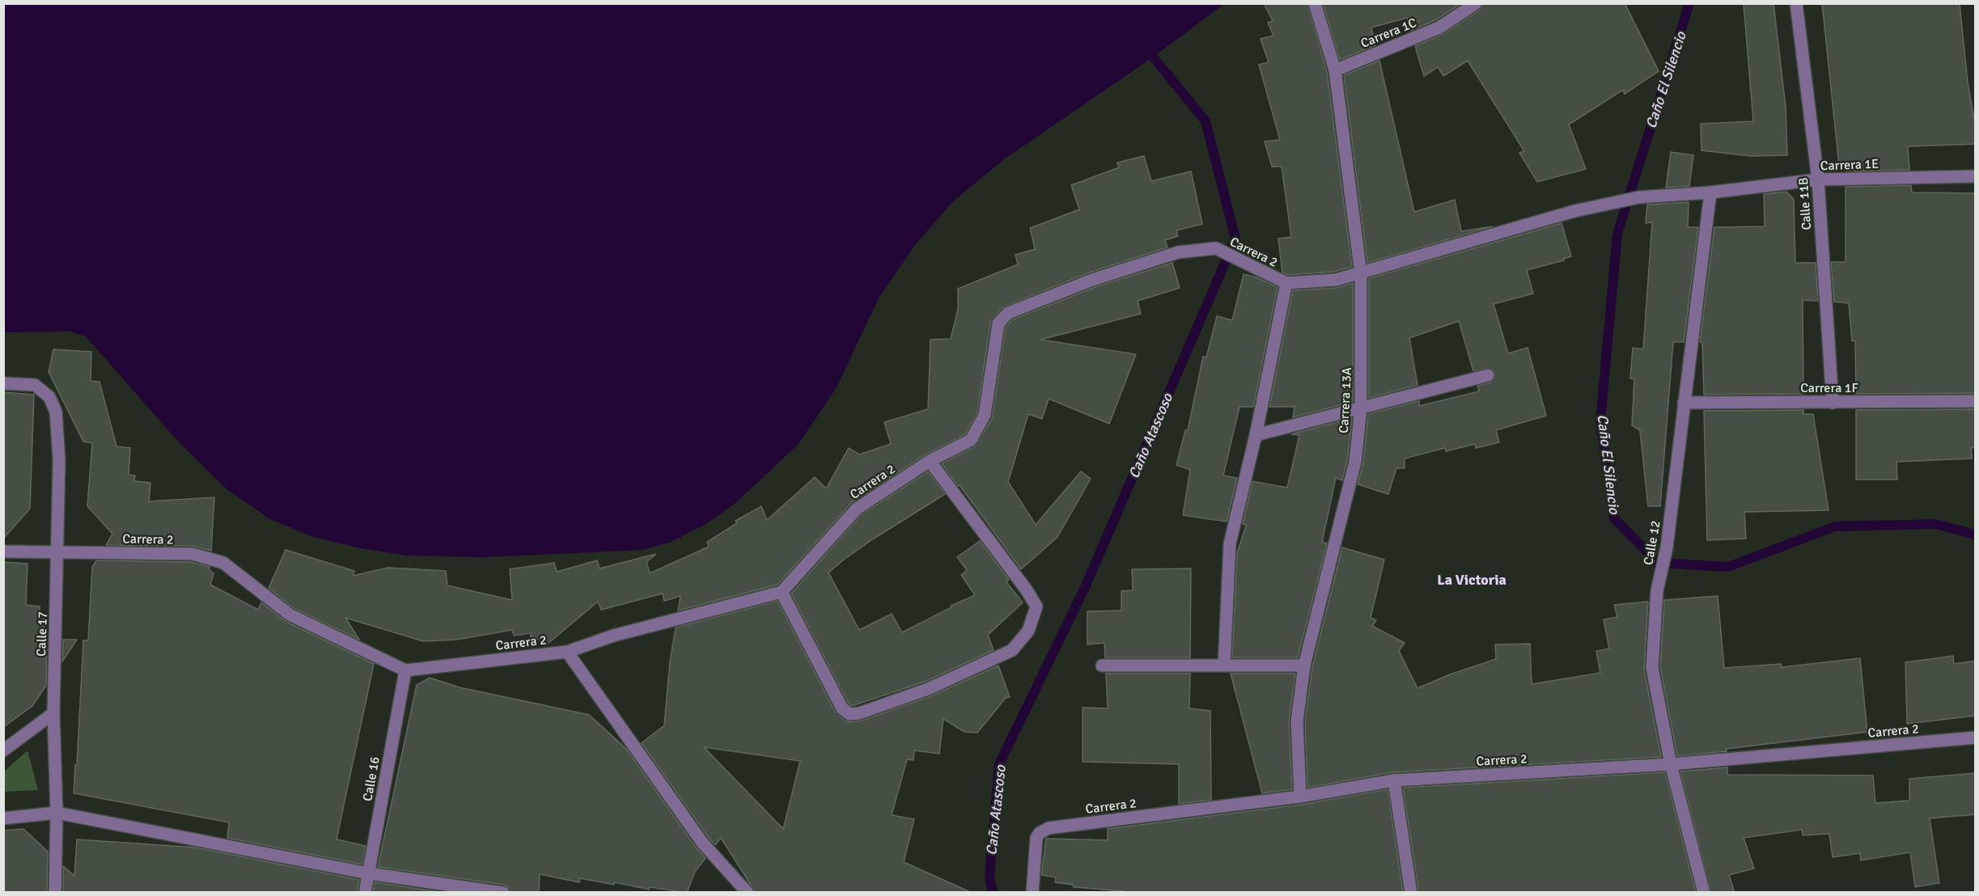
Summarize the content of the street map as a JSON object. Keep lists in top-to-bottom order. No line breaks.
{"streets":{"street":["Carrera 1C","Carrera 1E","Calle 11B","Carrera 2","Carrera 1F","Carrera 13A","Calle 12","Calle 17","Calle 16"]},"crossings":[["Carrera 1C","Carrera 13A"],["Carrera 1E","Calle 11B"],["Carrera 1E","Carrera 2"],["Carrera 1E","Calle 12"],["Calle 11B","Carrera 1F"],["Carrera 2","Carrera 13A"],["Carrera 2","Calle 12"],["Carrera 2","Calle 17"],["Carrera 2","Calle 16"],["Carrera 1F","Calle 12"]],"districts":["La Victoria"],"water":["Caño El Silencio","Caño Atascoso"]}
